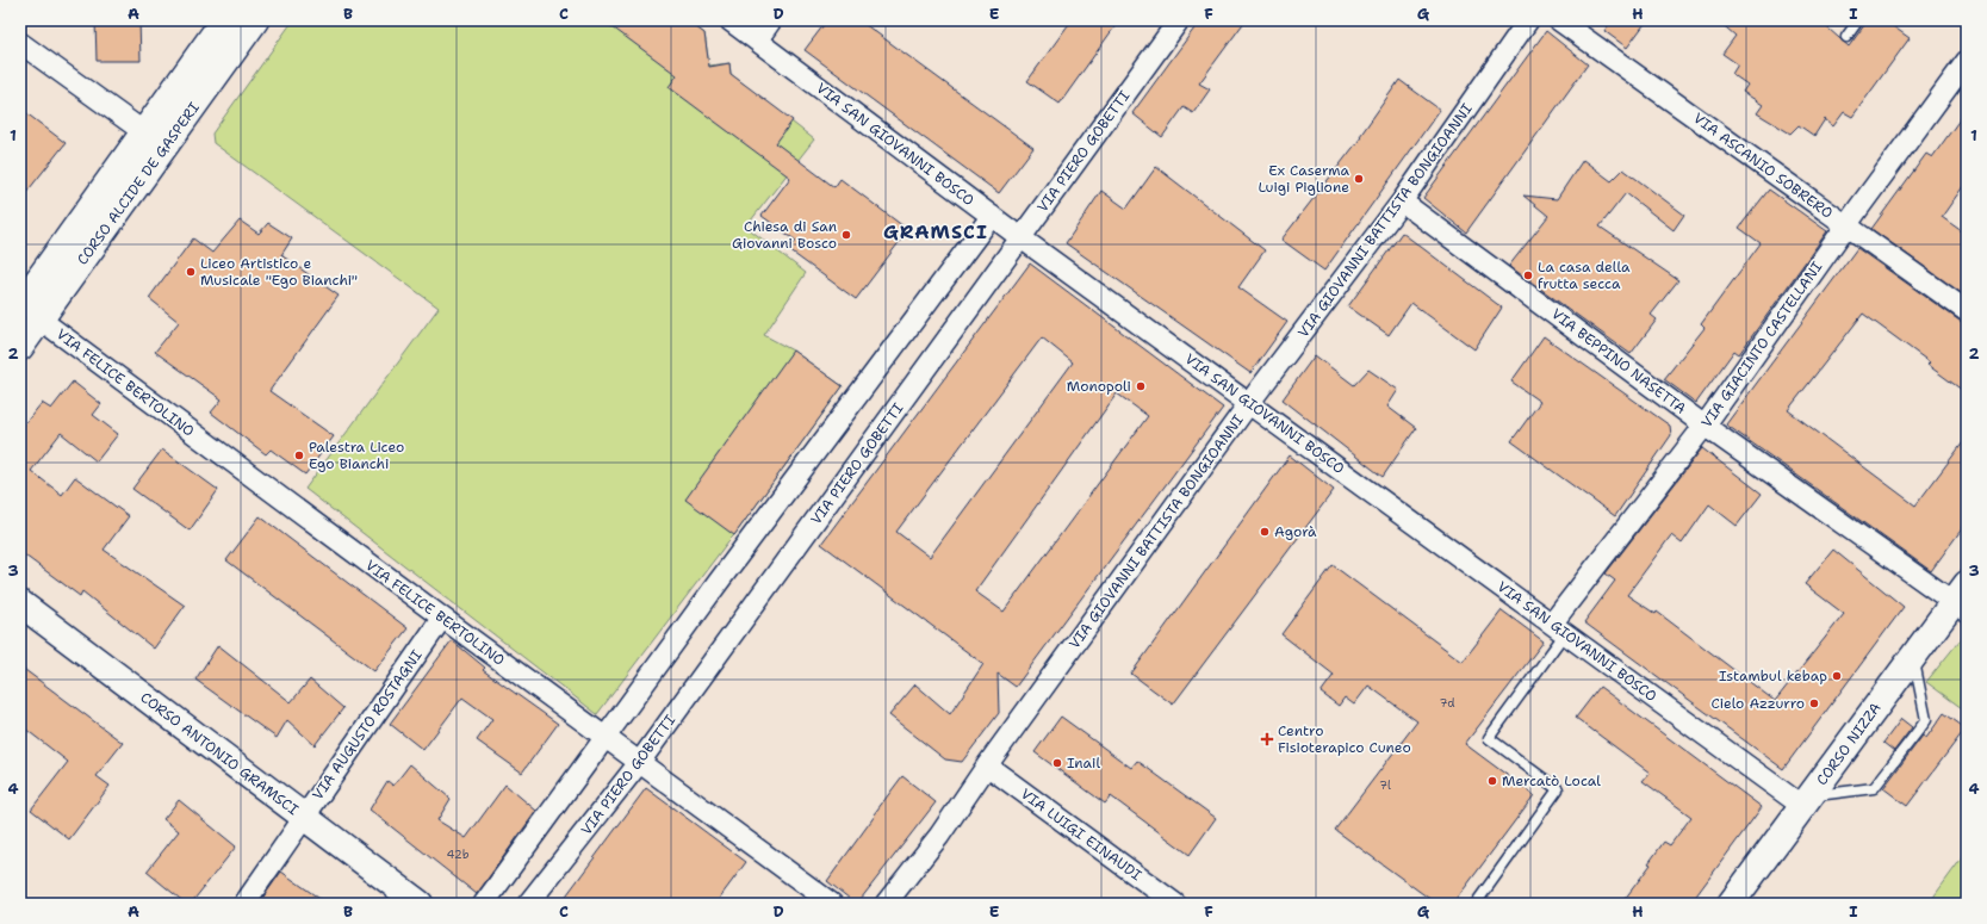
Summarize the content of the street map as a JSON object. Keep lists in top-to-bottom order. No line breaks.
{"streets":{"main road":["CORSO ALCIDE DE GASPERI","CORSO NIZZA","CORSO ANTONIO GRAMSCI"],"street":["VIA SAN GIOVANNI BOSCO","VIA PIERO GOBETTI","VIA ASCANIO SOBRERO","VIA GIOVANNI BATTISTA BONGIOANNI","VIA GIACINTO CASTELLANI","VIA BEPPINO NASETTA","VIA FELICE BERTOLINO","VIA AUGUSTO ROSTAGNI","VIA LUIGI EINAUDI"]},"crossings":[["VIA SAN GIOVANNI BOSCO","VIA PIERO GOBETTI"],["VIA SAN GIOVANNI BOSCO","VIA GIOVANNI BATTISTA BONGIOANNI"],["VIA SAN GIOVANNI BOSCO","VIA GIACINTO CASTELLANI"],["VIA SAN GIOVANNI BOSCO","CORSO NIZZA"],["VIA PIERO GOBETTI","VIA FELICE BERTOLINO"],["VIA ASCANIO SOBRERO","VIA GIACINTO CASTELLANI"],["CORSO ALCIDE DE GASPERI","VIA FELICE BERTOLINO"],["VIA GIOVANNI BATTISTA BONGIOANNI","VIA BEPPINO NASETTA"],["VIA GIOVANNI BATTISTA BONGIOANNI","VIA LUIGI EINAUDI"],["VIA GIACINTO CASTELLANI","VIA BEPPINO NASETTA"],["VIA BEPPINO NASETTA","CORSO NIZZA"],["VIA FELICE BERTOLINO","VIA AUGUSTO ROSTAGNI"],["VIA AUGUSTO ROSTAGNI","CORSO ANTONIO GRAMSCI"]],"districts":["GRAMSCI"],"places":{"other":["Ex Caserma Luigi Piglione","Chiesa di San Giovanni Bosco","Liceo Artistico e Musicale \"Ego Bianchi\"","La casa della frutta secca","Monopoli","Palestra Liceo Ego Bianchi","Agorà","Istambul kebap","Cielo Azzurro","Inail","Mercatò Local"],"health":["Centro Fisioterapico Cuneo"]},"house_numbers":["7d","7l","42b"],"grid":{"columns":["A","B","C","D","E","F","G","H","I"],"rows":["1","2","3","4"]}}
